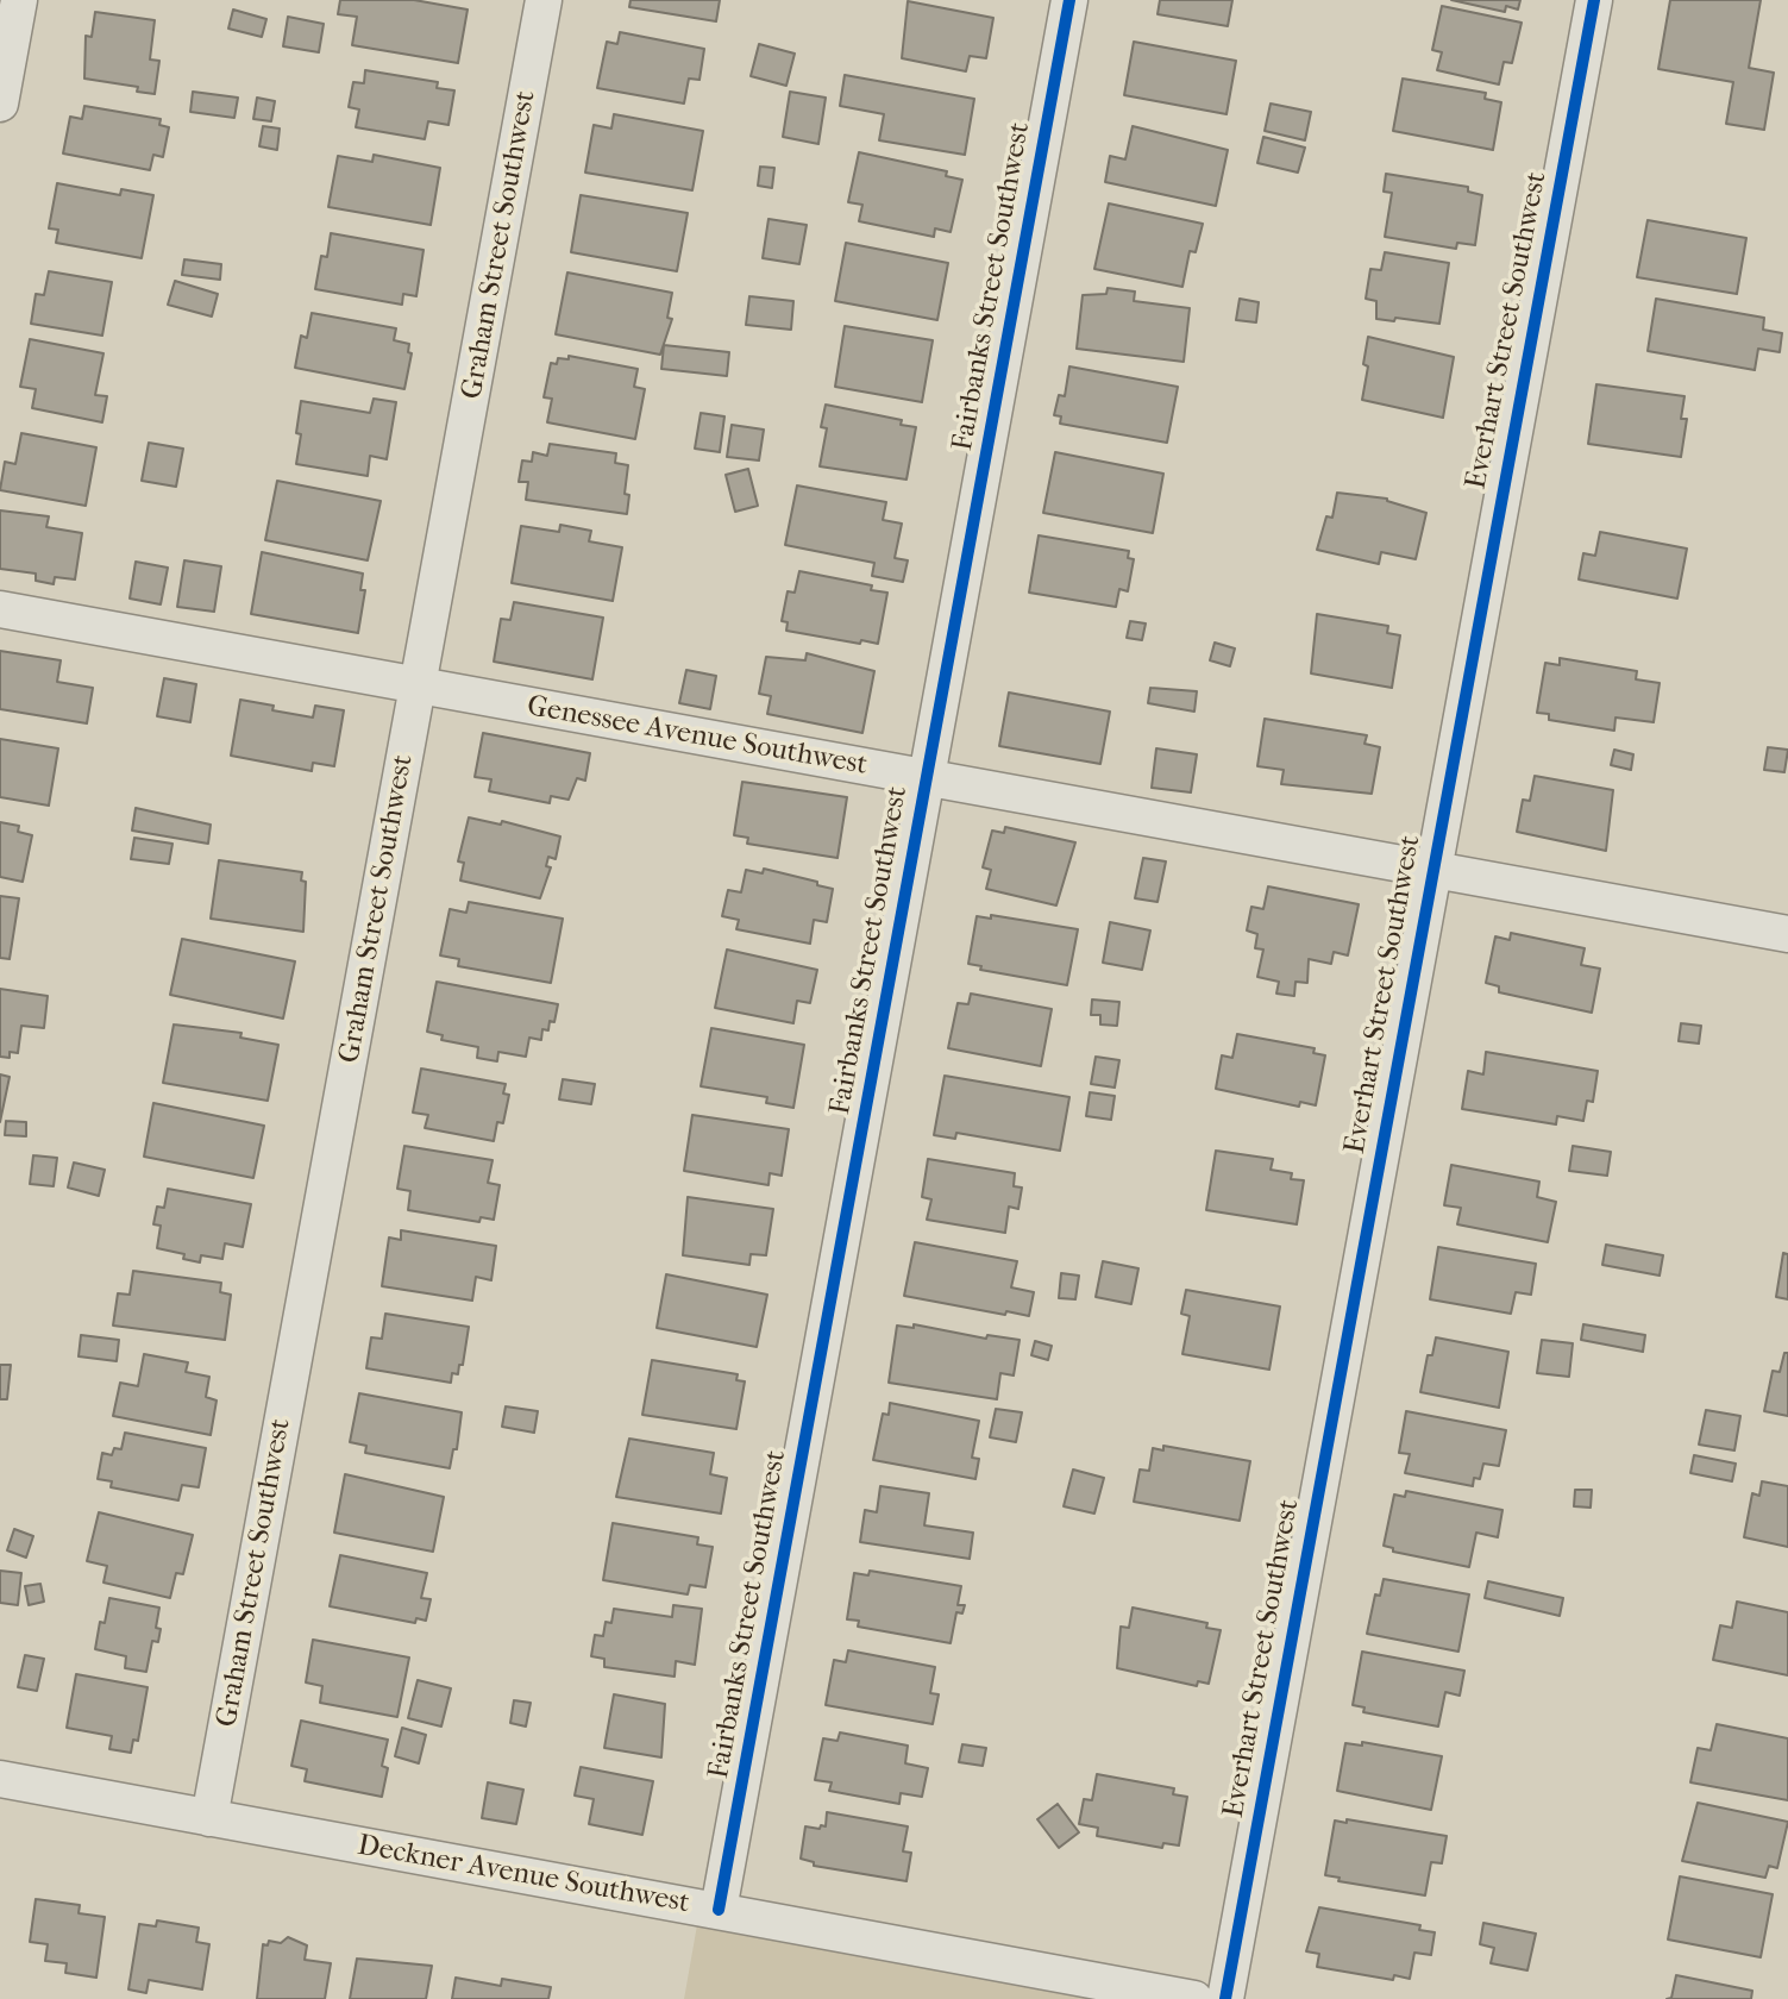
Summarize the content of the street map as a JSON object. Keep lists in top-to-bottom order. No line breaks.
{"streets":{"street":["Graham Street Southwest","Fairbanks Street Southwest","Everhart Street Southwest","Genessee Avenue Southwest","Deckner Avenue Southwest"]},"crossings":[["Graham Street Southwest","Genessee Avenue Southwest"],["Graham Street Southwest","Deckner Avenue Southwest"],["Fairbanks Street Southwest","Genessee Avenue Southwest"],["Fairbanks Street Southwest","Deckner Avenue Southwest"],["Everhart Street Southwest","Genessee Avenue Southwest"]]}
